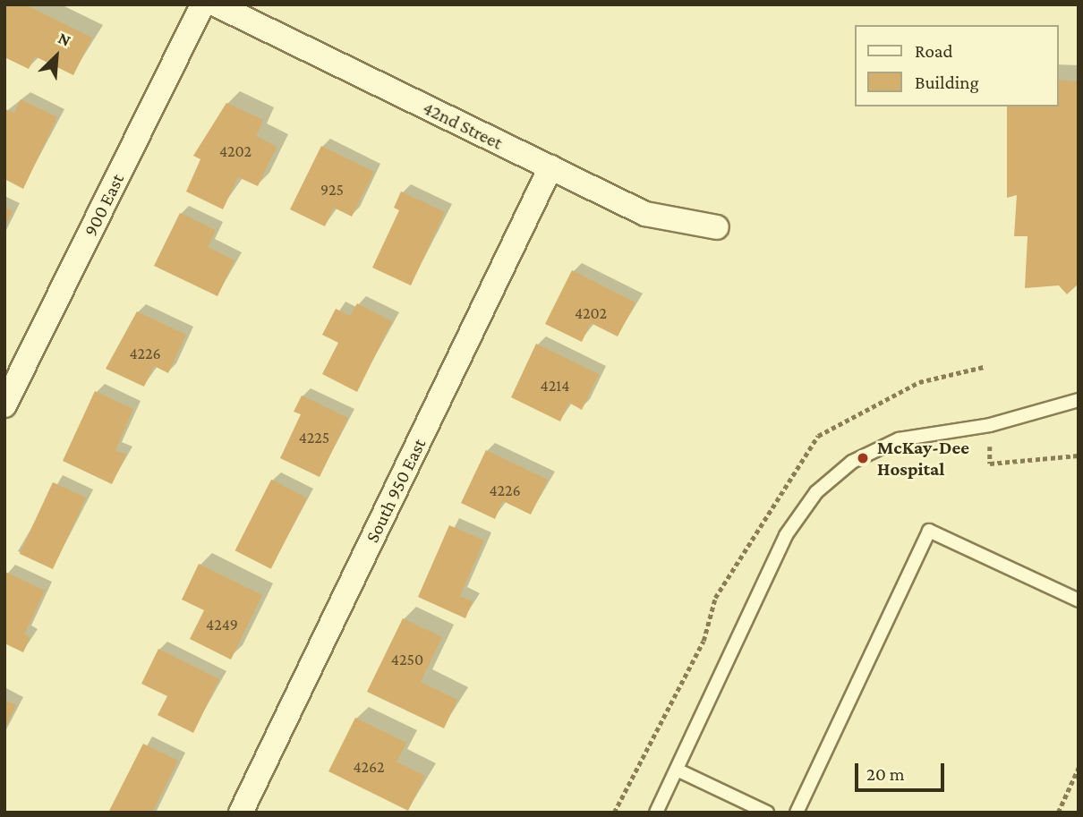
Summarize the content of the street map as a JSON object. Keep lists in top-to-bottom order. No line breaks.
{"streets":{"street":["42nd Street","900 East","South 950 East"]},"crossings":[["42nd Street","South 950 East"]],"places":["McKay-Dee Hospital"],"house_numbers":["4202","925","4202","4226","4214","4225","4226","4249","4250","4262"],"legend":["Road","Building"],"scale_bar":"20 m","north":"top right"}
